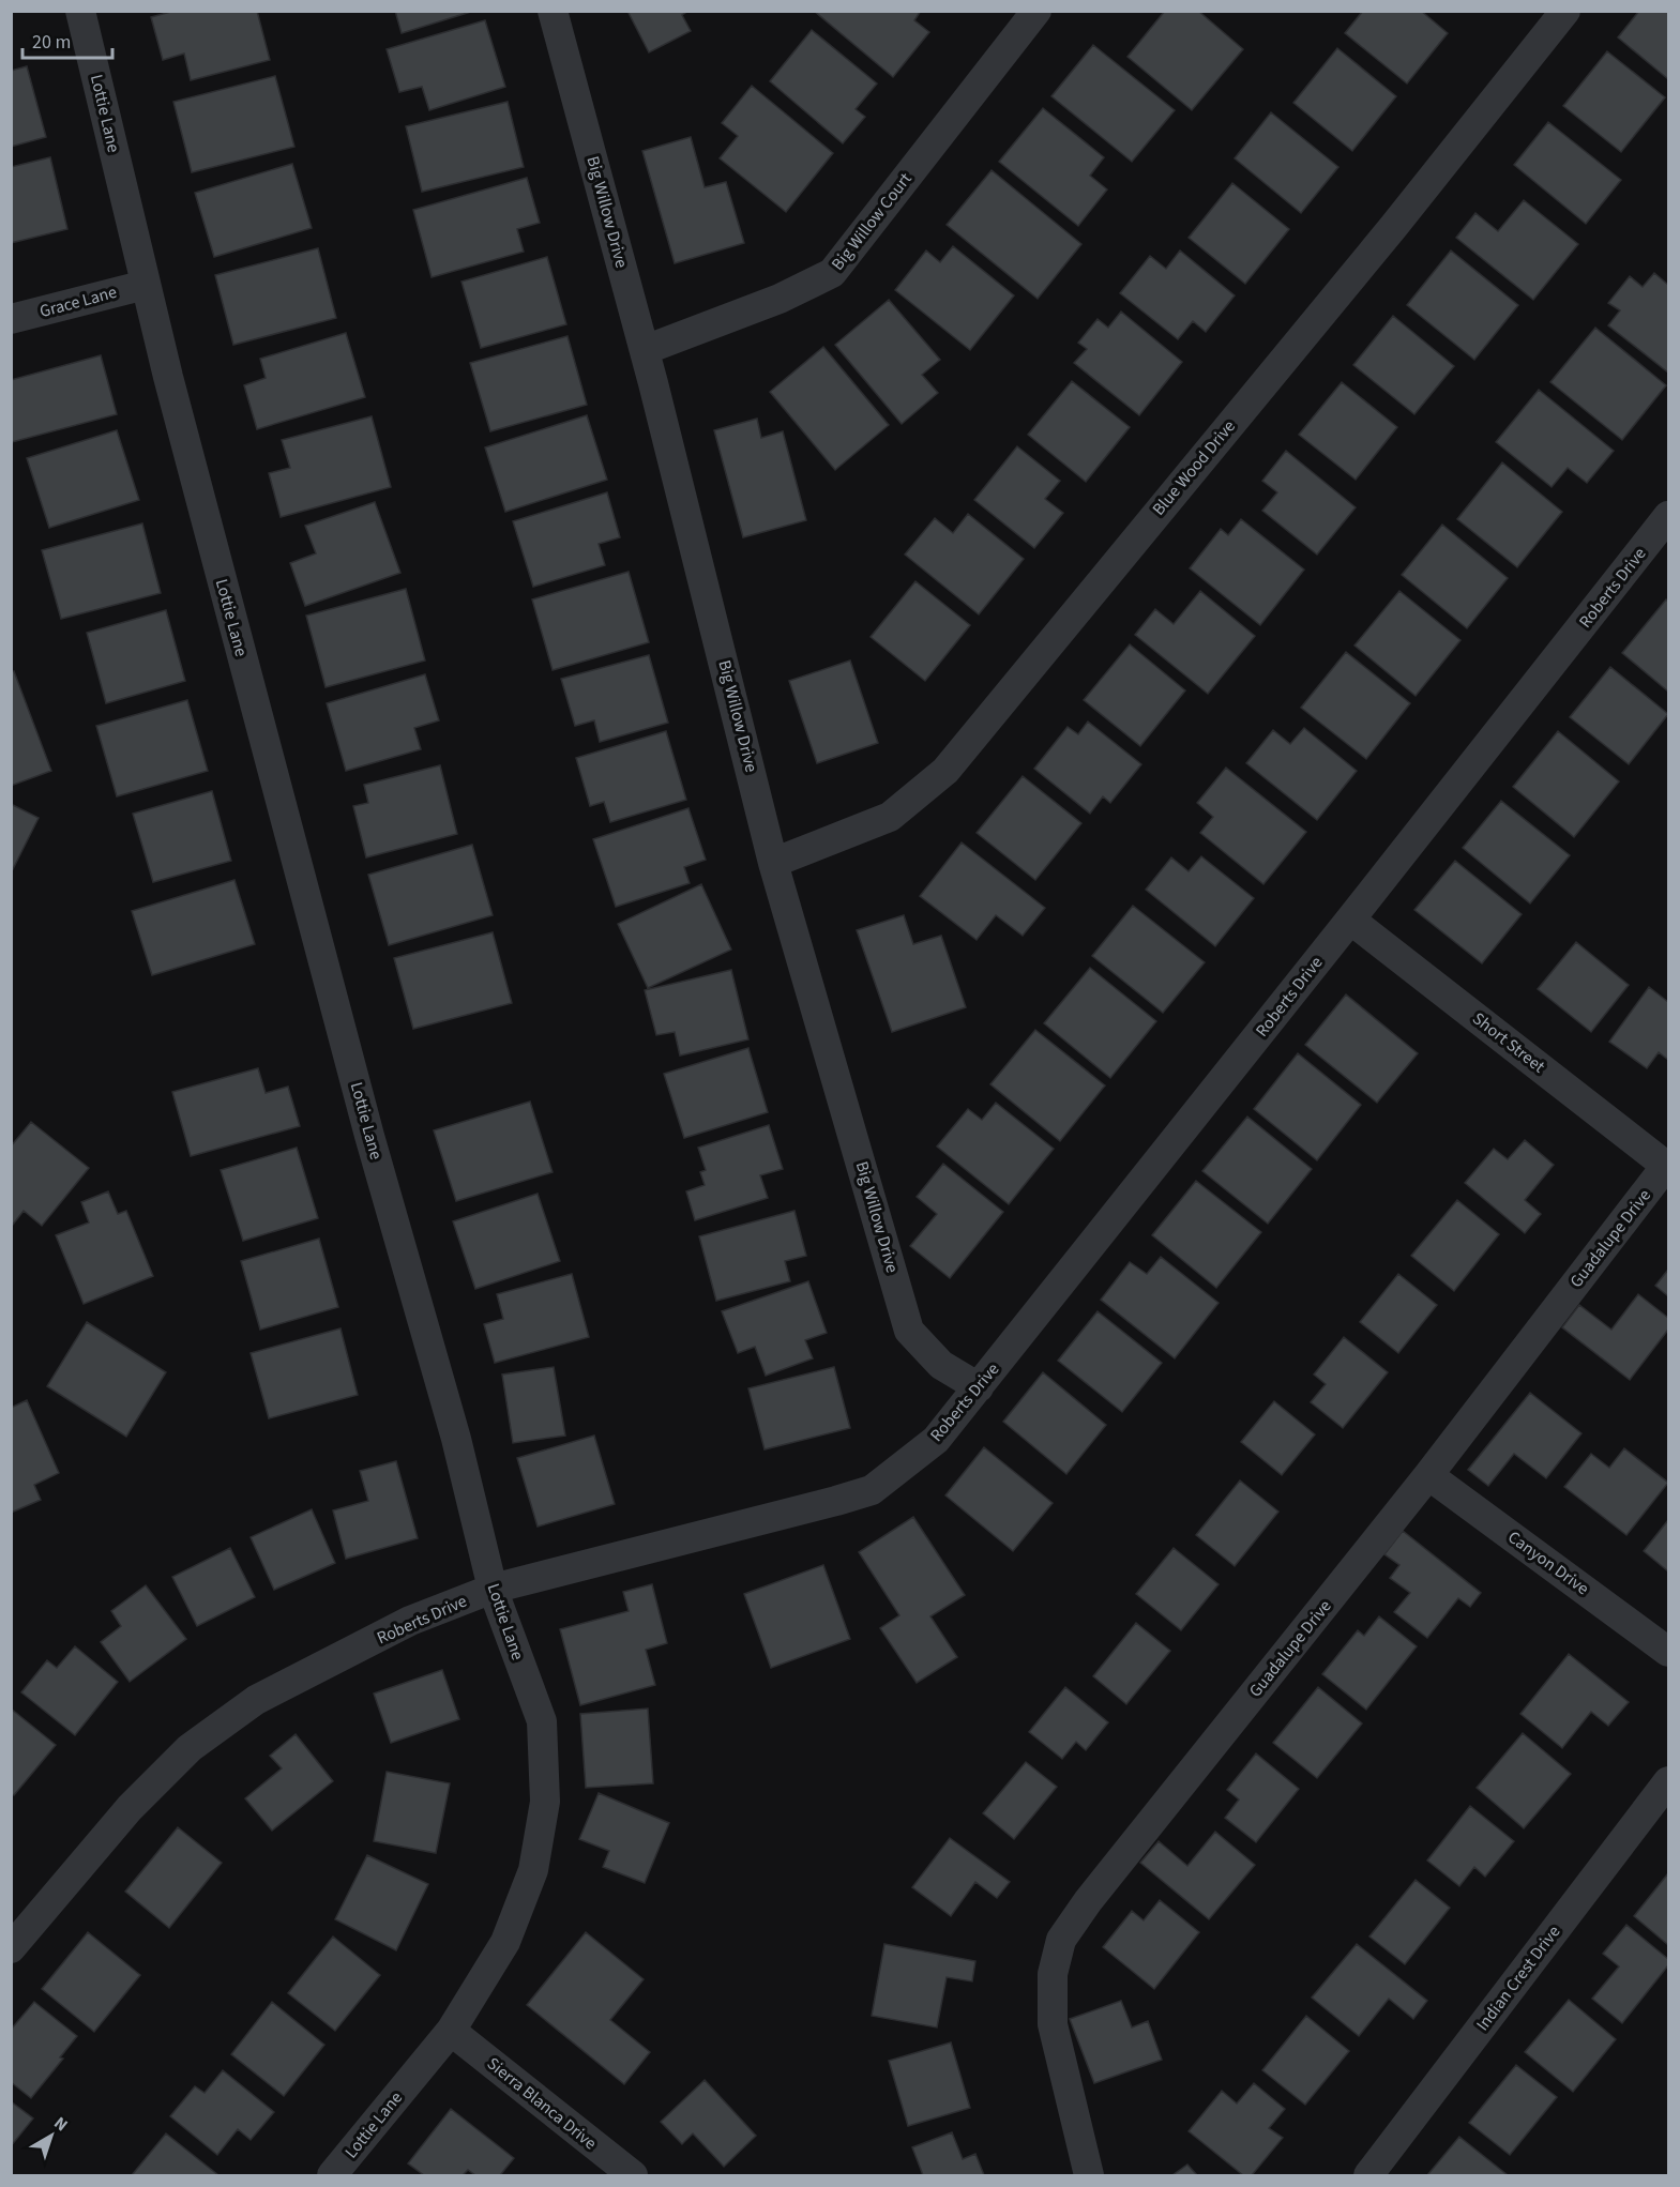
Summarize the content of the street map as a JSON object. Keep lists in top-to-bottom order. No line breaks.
{"streets":{"street":["Lottie Lane","Big Willow Drive","Big Willow Court","Grace Lane","Blue Wood Drive","Roberts Drive","Short Street","Guadalupe Drive","Canyon Drive","Indian Crest Drive","Sierra Blanca Drive"]},"crossings":[["Lottie Lane","Grace Lane"],["Lottie Lane","Roberts Drive"],["Lottie Lane","Sierra Blanca Drive"],["Big Willow Drive","Big Willow Court"],["Big Willow Drive","Blue Wood Drive"],["Big Willow Drive","Roberts Drive"],["Roberts Drive","Short Street"],["Short Street","Guadalupe Drive"],["Guadalupe Drive","Canyon Drive"]],"scale_bar":"20 m","north":"top right"}
